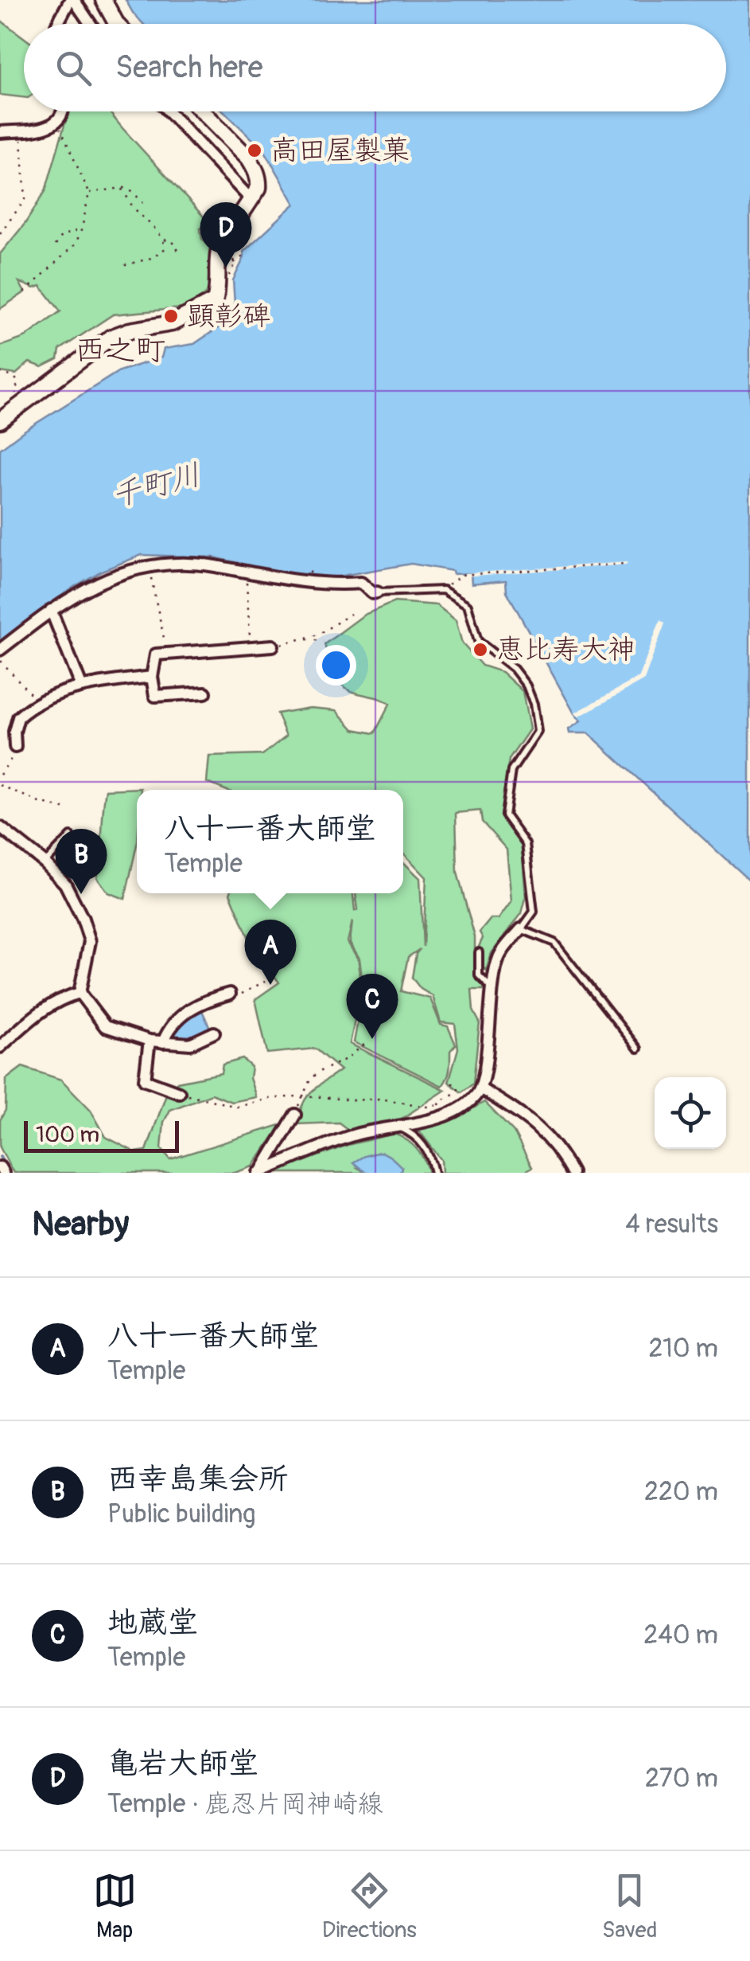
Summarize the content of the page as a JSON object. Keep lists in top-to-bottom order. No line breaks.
{"districts":["西之町"],"water":["千町川"],"places":["高田屋製菓","顕彰碑","恵比寿大神"],"scale_bar":"100 m","page":{"search":"Search here","pins":["D","B","A","C"],"popup":["八十一番大師堂","Temple"],"scale":"100 m","heading":["Nearby","4 results"],"list":[{"mark":"A","name":"八十一番大師堂","note":"Temple","value":"210 m"},{"mark":"B","name":"西幸島集会所","note":"Public building","value":"220 m"},{"mark":"C","name":"地蔵堂","note":"Temple","value":"240 m"},{"mark":"D","name":"亀岩大師堂","note":"Temple · 鹿忍片岡神崎線","value":"270 m"}],"nav":["Map","Directions","Saved"]}}
